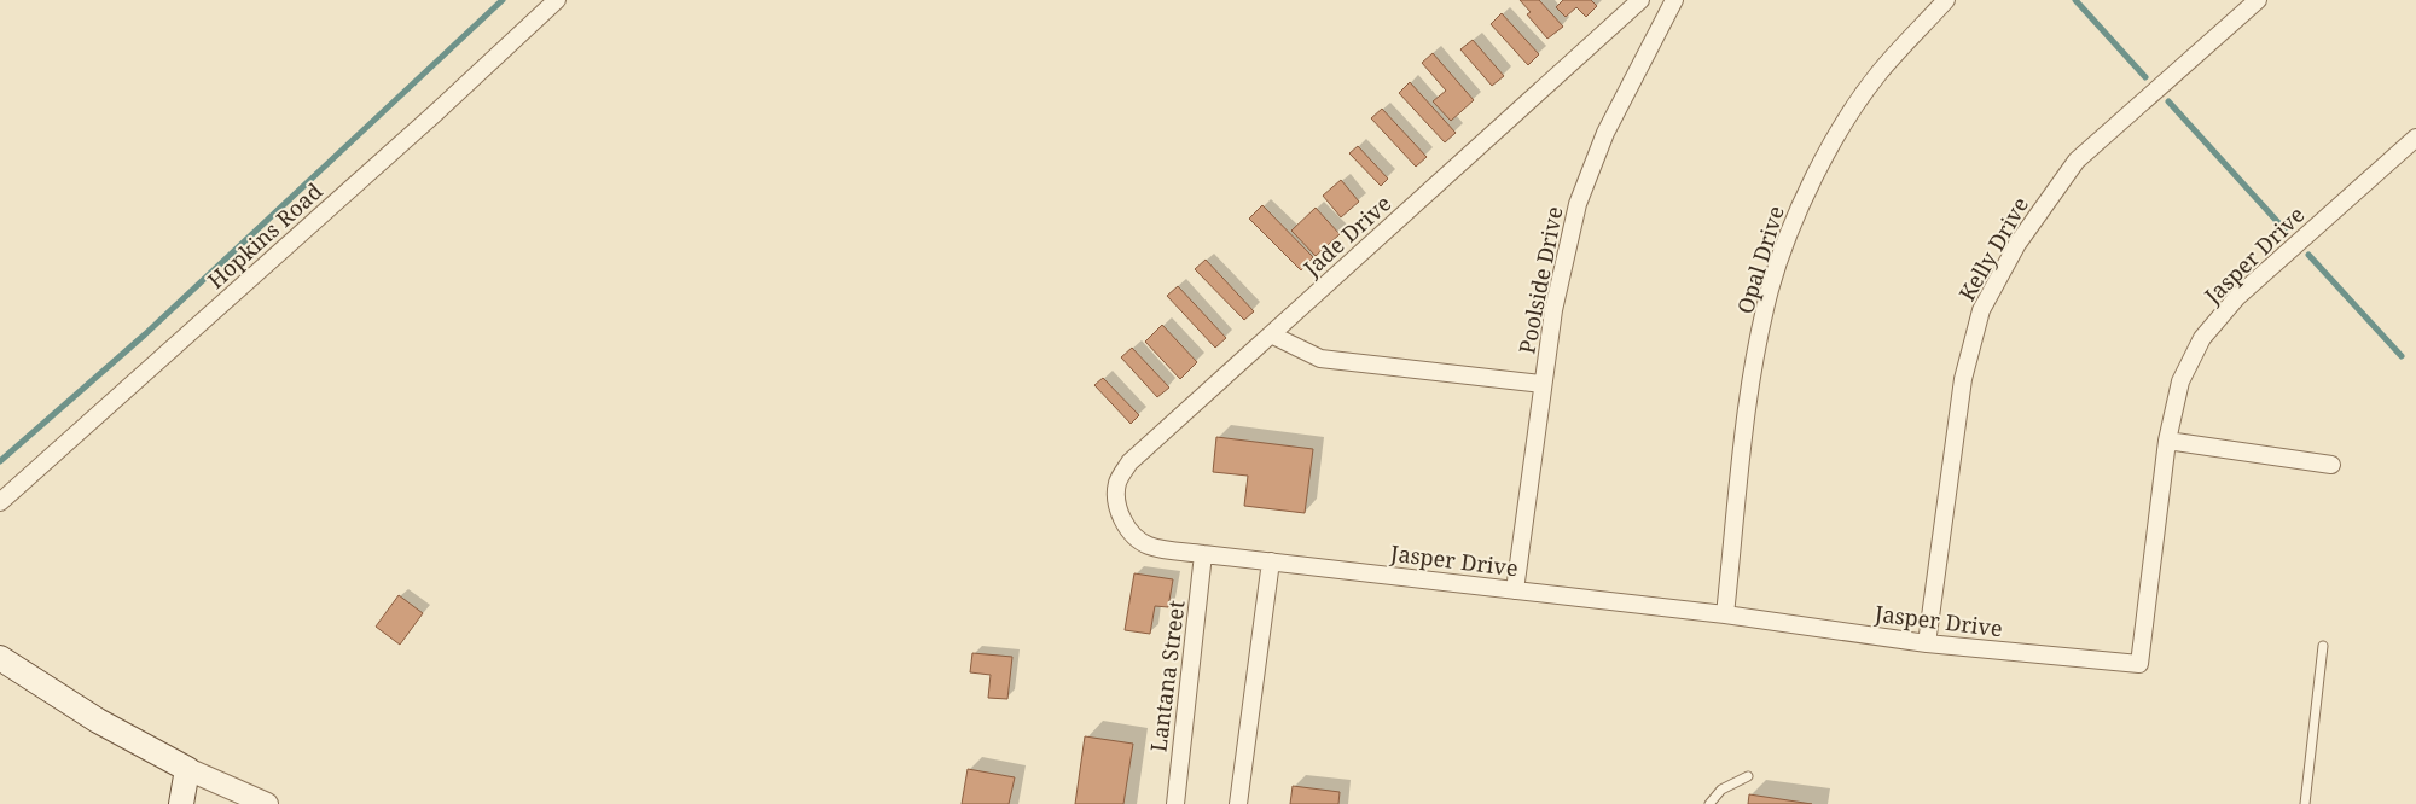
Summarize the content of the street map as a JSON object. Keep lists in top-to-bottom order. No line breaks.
{"streets":{"street":["Hopkins Road","Jade Drive","Kelly Drive","Jasper Drive","Opal Drive","Poolside Drive","Lantana Street"]},"crossings":[["Jade Drive","Jasper Drive"],["Kelly Drive","Jasper Drive"],["Jasper Drive","Opal Drive"],["Jasper Drive","Poolside Drive"],["Jasper Drive","Lantana Street"]]}
